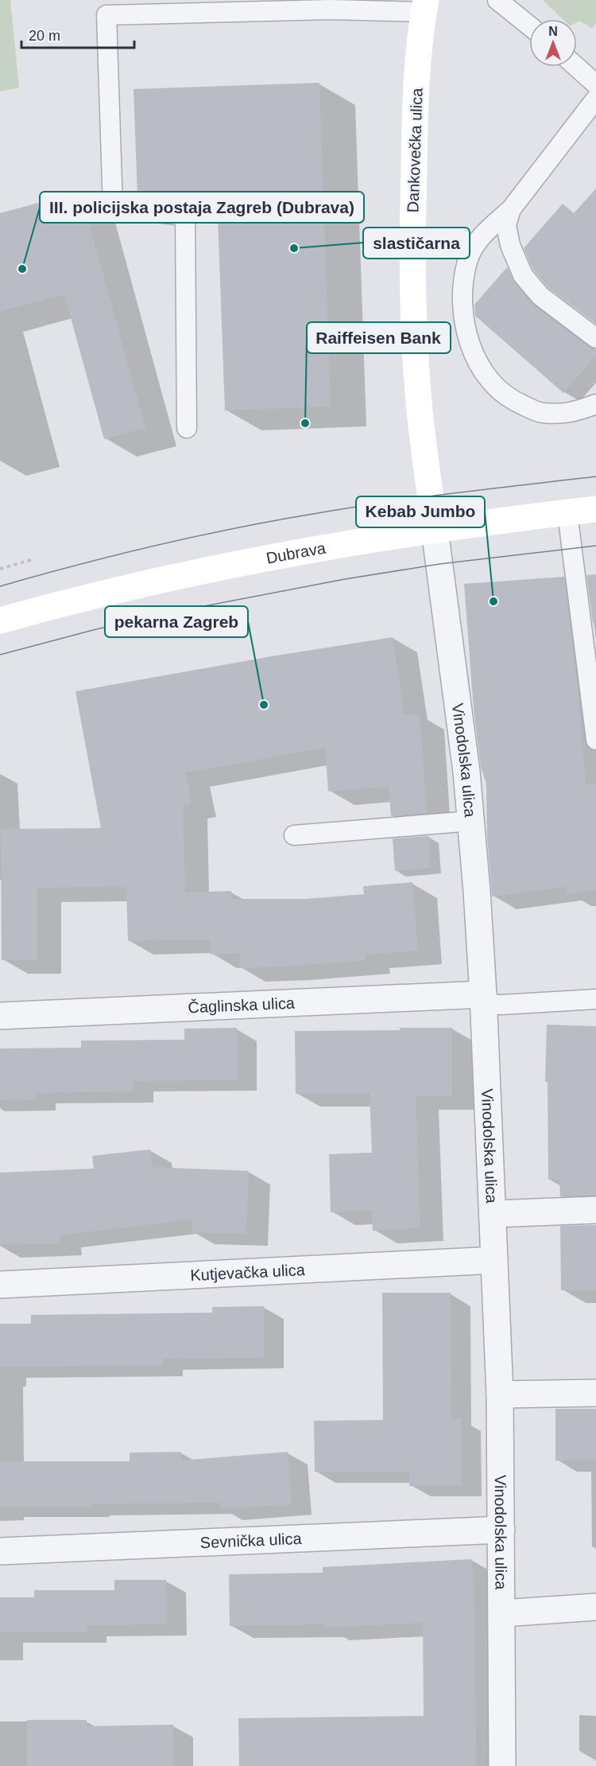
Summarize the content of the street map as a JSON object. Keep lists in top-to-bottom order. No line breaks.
{"streets":{"main road":["Dankovečka ulica","Dubrava"],"street":["Vinodolska ulica","Čaglinska ulica","Kutjevačka ulica","Sevnička ulica"]},"crossings":[["Dankovečka ulica","Dubrava"],["Dankovečka ulica","Vinodolska ulica"],["Dubrava","Vinodolska ulica"],["Vinodolska ulica","Čaglinska ulica"],["Vinodolska ulica","Kutjevačka ulica"],["Vinodolska ulica","Sevnička ulica"]],"places":["slastičarna","III. policijska postaja Zagreb (Dubrava)","Raiffeisen Bank","Kebab Jumbo","pekarna Zagreb"],"scale_bar":"20 m","north":"top"}
